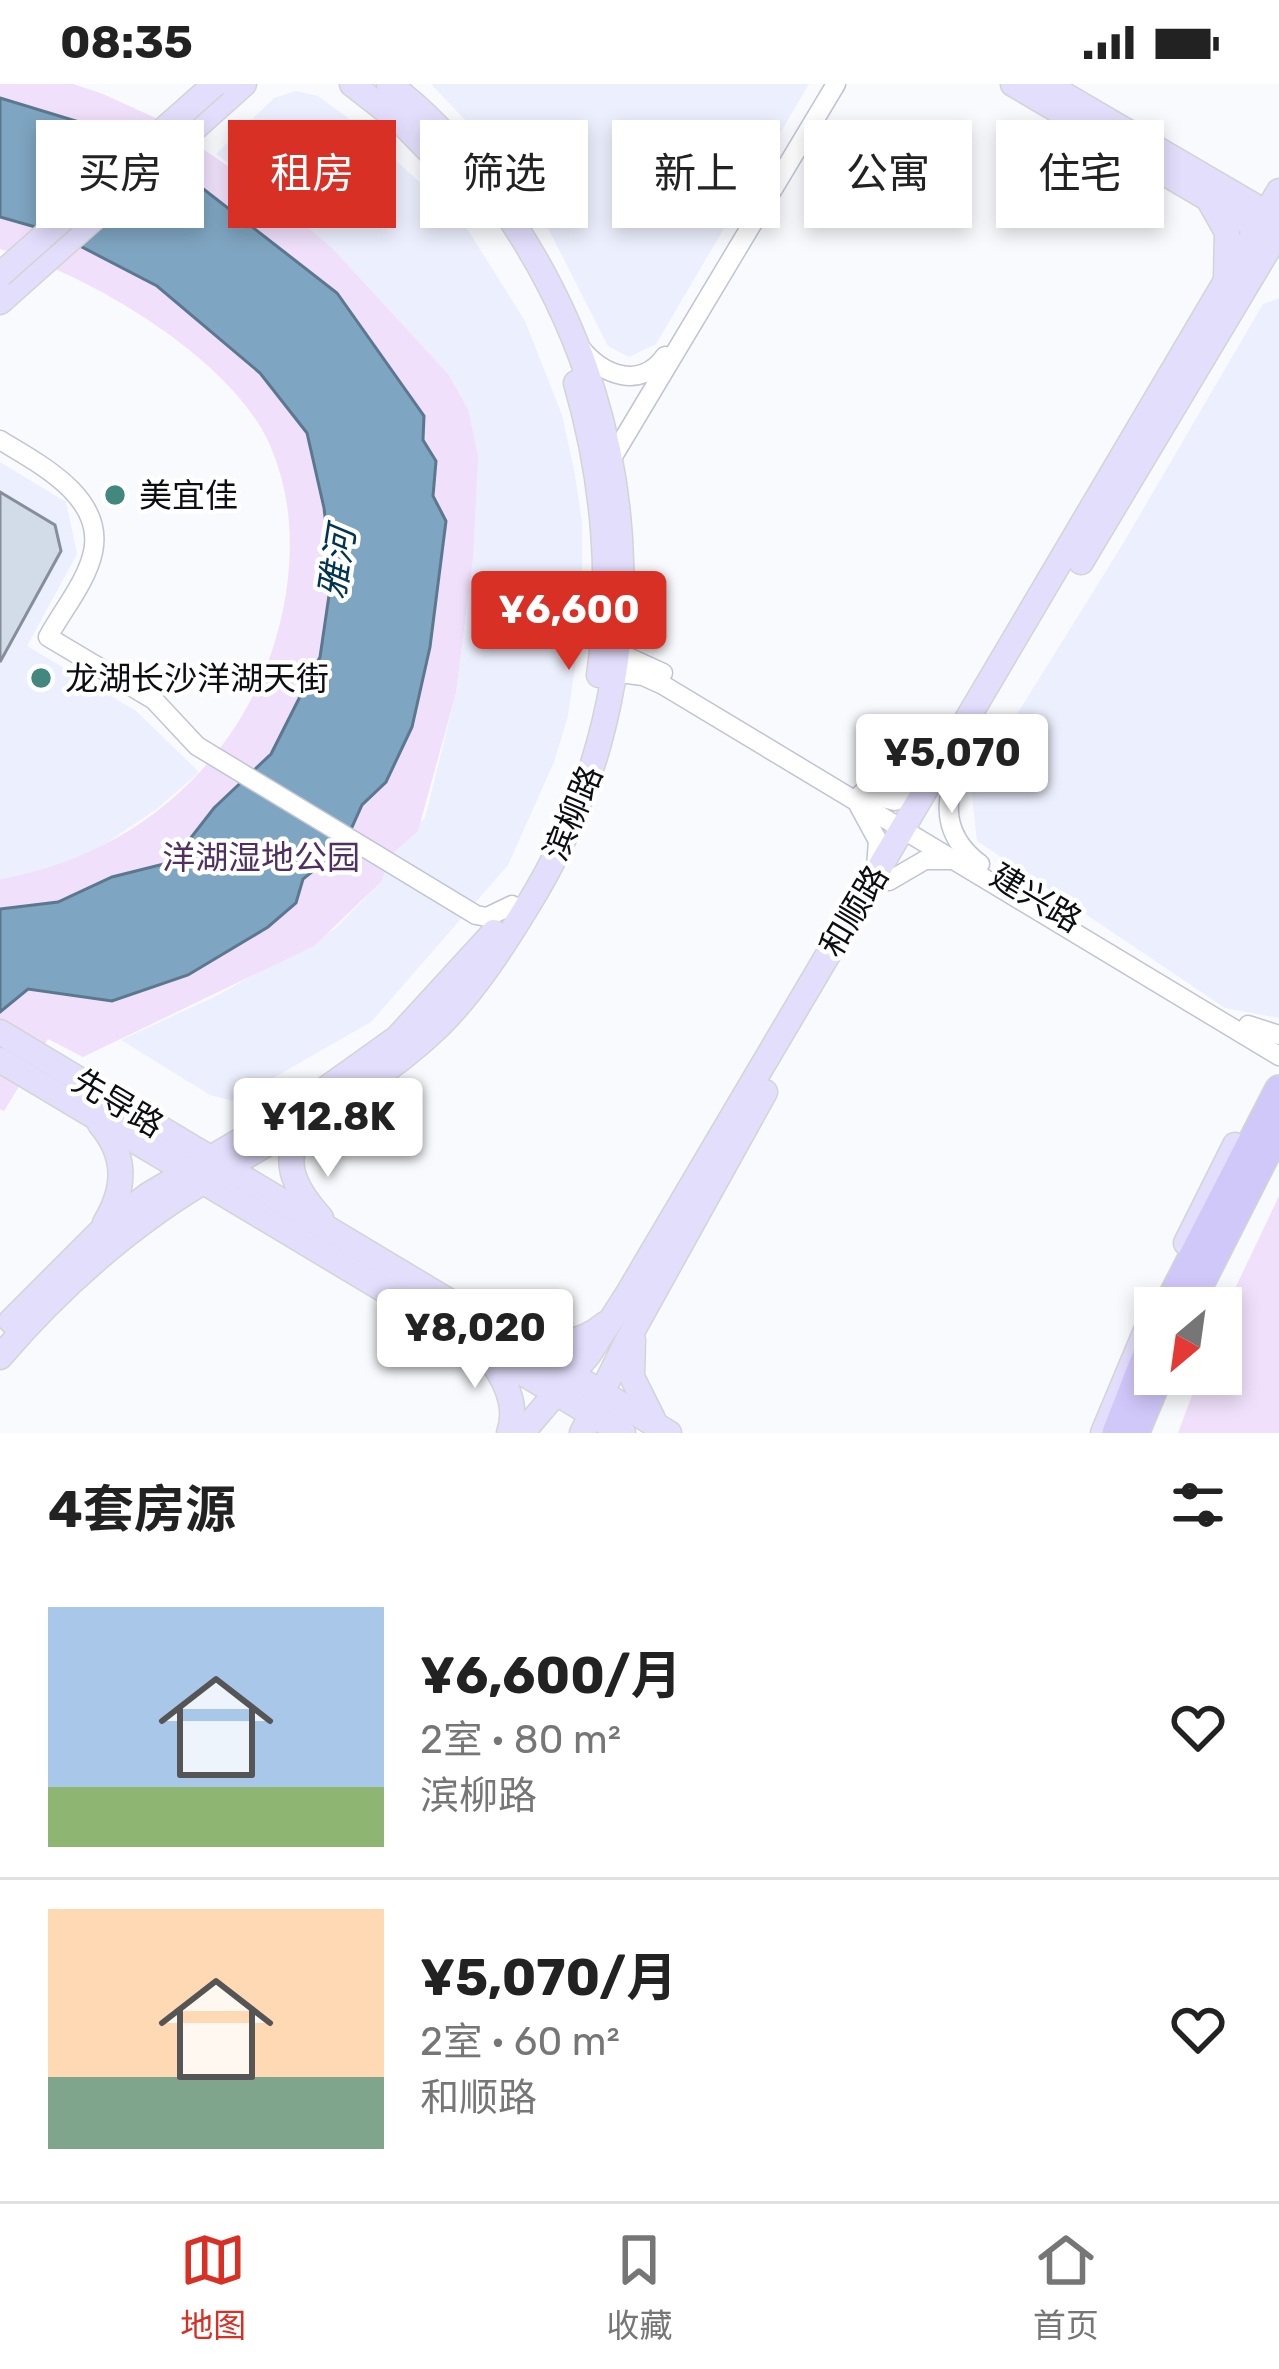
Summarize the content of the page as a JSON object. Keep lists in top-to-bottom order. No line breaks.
{"streets":{"main road":["滨柳路","和顺路","先导路"],"street":["建兴路"]},"crossings":[["滨柳路","先导路"],["建兴路","和顺路"],["和顺路","先导路"]],"water":["雅河"],"parks":["洋湖湿地公园"],"places":["美宜佳","龙湖长沙洋湖天街"],"north":"bottom left","page":{"status":"08:35","chip":["买房","租房","筛选","新上","公寓","住宅"],"price":["¥6,600","¥5,070","¥12.8K","¥8,020"],"heading":"4套房源","list":[{"name":"¥6,600/月","note":"2室 · 80 m² · 滨柳路"},{"name":"¥5,070/月","note":"2室 · 60 m² · 和顺路"}],"tabs":["地图","收藏","首页"]}}
